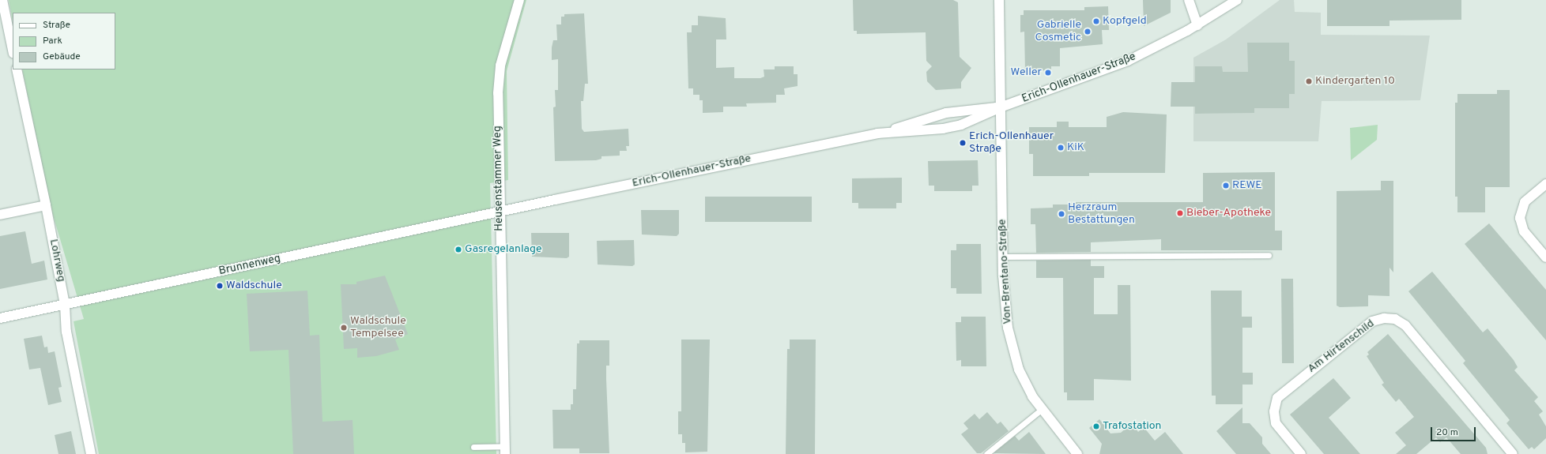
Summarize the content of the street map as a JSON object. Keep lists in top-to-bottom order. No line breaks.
{"streets":{"street":["Erich-Ollenhauer-Straße","Heusenstammer Weg","Lohrweg","Brunnenweg","Von-Brentano-Straße","Am Hirtenschild"]},"crossings":[["Erich-Ollenhauer-Straße","Heusenstammer Weg"],["Erich-Ollenhauer-Straße","Brunnenweg"],["Erich-Ollenhauer-Straße","Von-Brentano-Straße"],["Heusenstammer Weg","Brunnenweg"],["Lohrweg","Brunnenweg"]],"places":["Kopfgeld","Gabrielle Cosmetic","Weller","Kindergarten 10","Erich-Ollenhauer Straße","KiK","REWE","Bieber-Apotheke","Herzraum Bestattungen","Gasregelanlage","Waldschule","Waldschule Tempelsee","Trafostation"],"legend":["Straße","Park","Gebäude"],"scale_bar":"20 m"}
